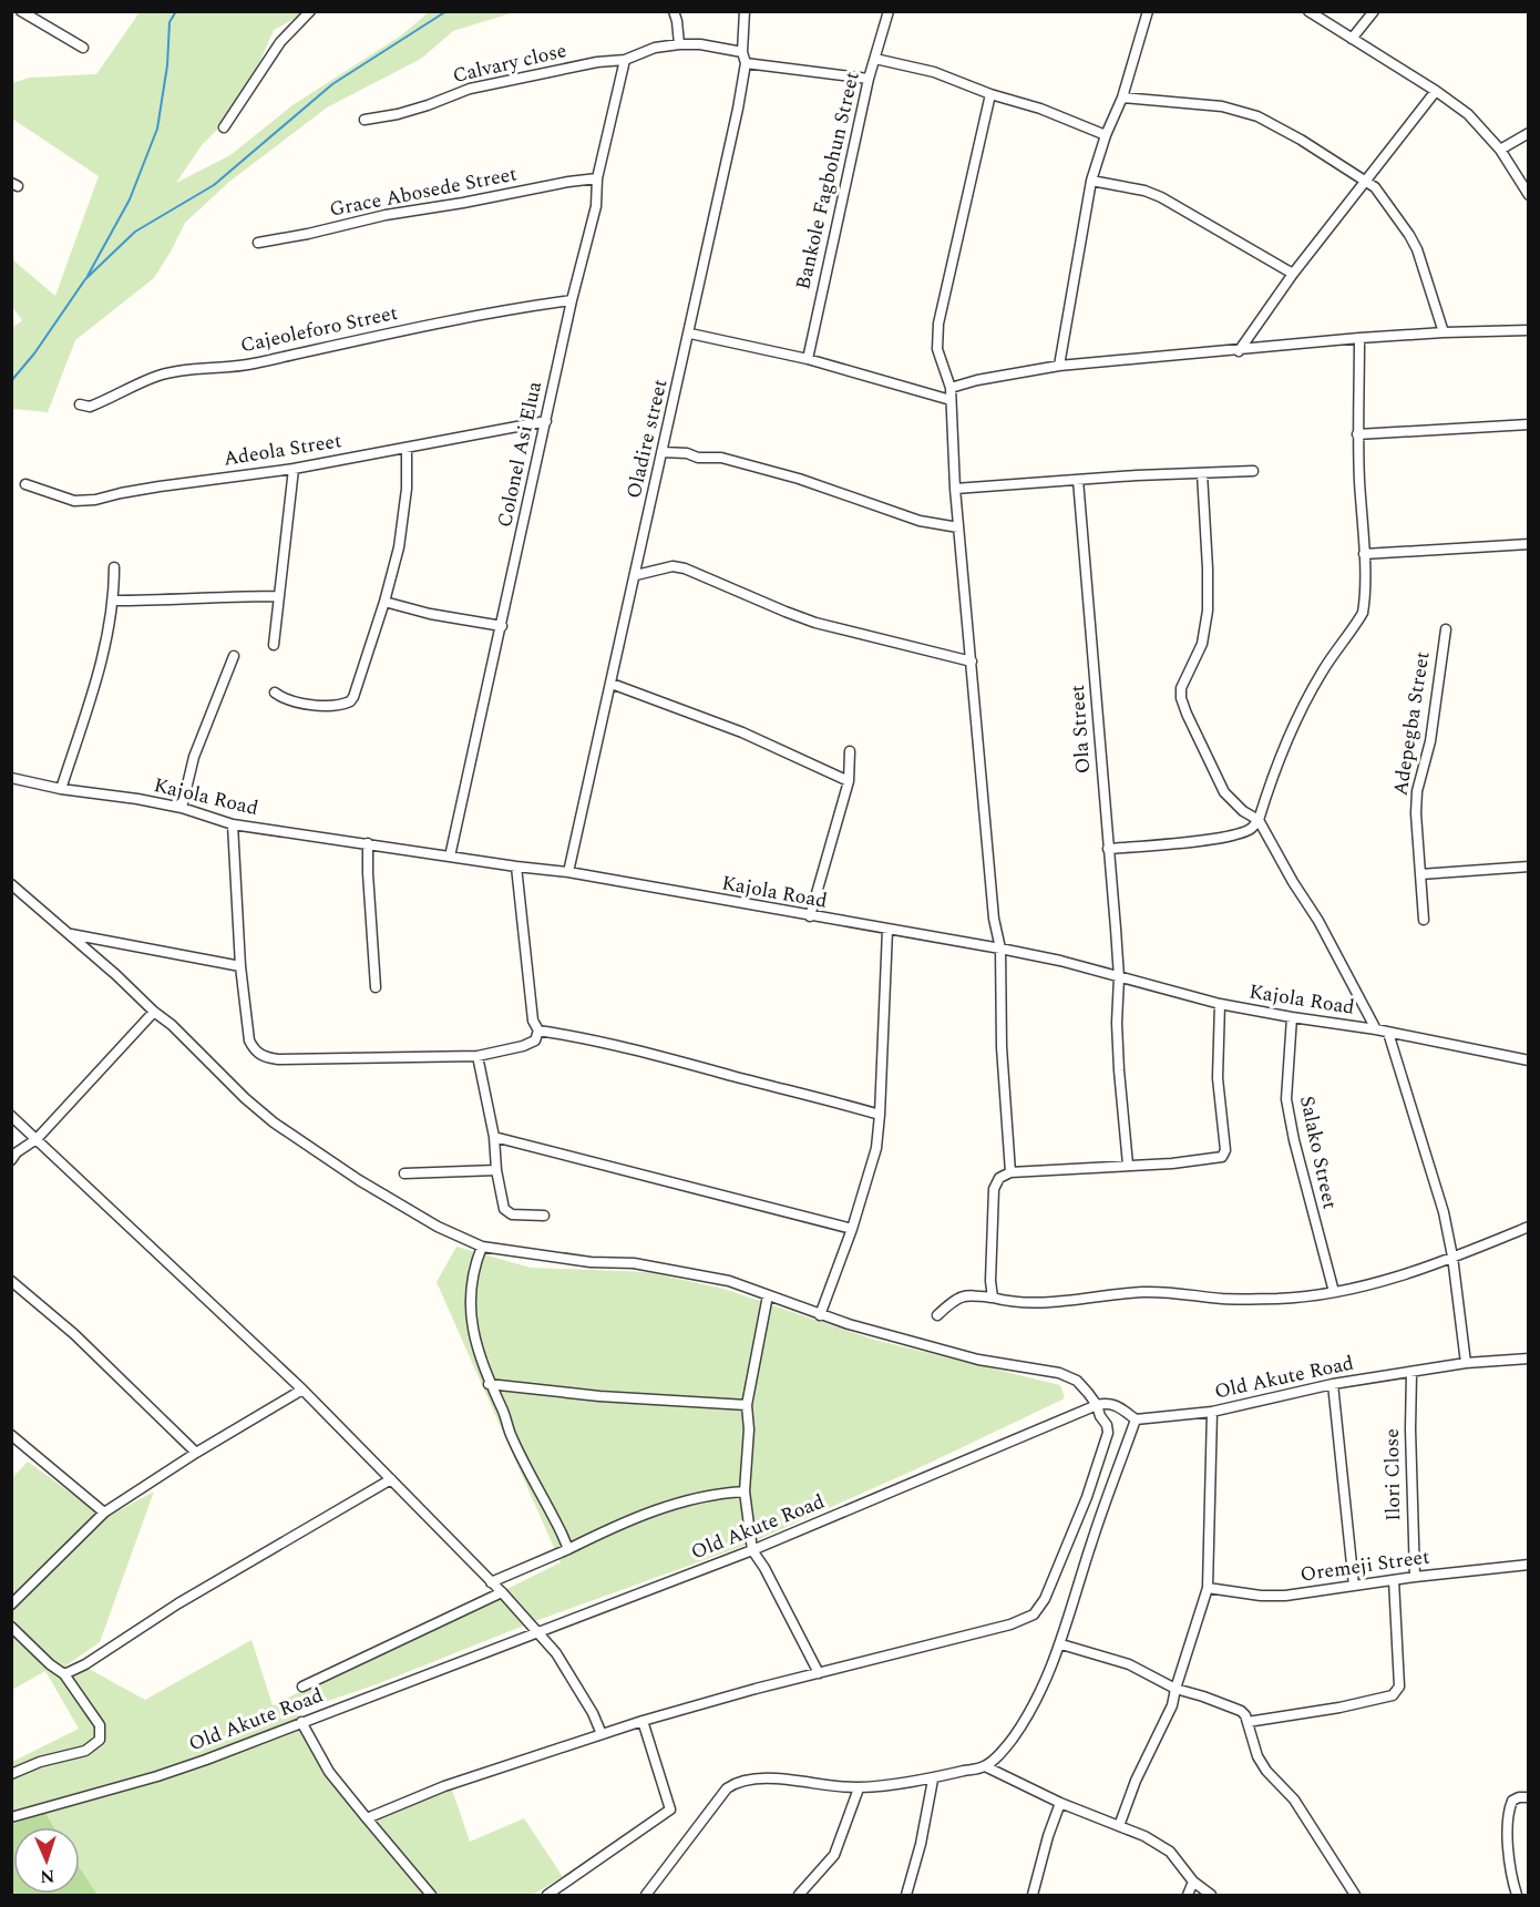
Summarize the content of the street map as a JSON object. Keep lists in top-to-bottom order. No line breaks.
{"streets":{"street":["Calvary close","Bankole Fagbohun Street","Grace Abosede Street","Cajeoleforo Street","Oladire street","Adeola Street","Colonel Asi Elua","Adepegba Street","Ola Street","Kajola Road","Salako Street","Old Akute Road","Ilori Close","Oremeji Street"]},"crossings":[["Calvary close","Colonel Asi Elua"],["Grace Abosede Street","Colonel Asi Elua"],["Cajeoleforo Street","Colonel Asi Elua"],["Oladire street","Kajola Road"],["Adeola Street","Colonel Asi Elua"],["Colonel Asi Elua","Kajola Road"],["Ola Street","Kajola Road"],["Kajola Road","Salako Street"],["Old Akute Road","Ilori Close"],["Ilori Close","Oremeji Street"]],"north":"bottom"}
